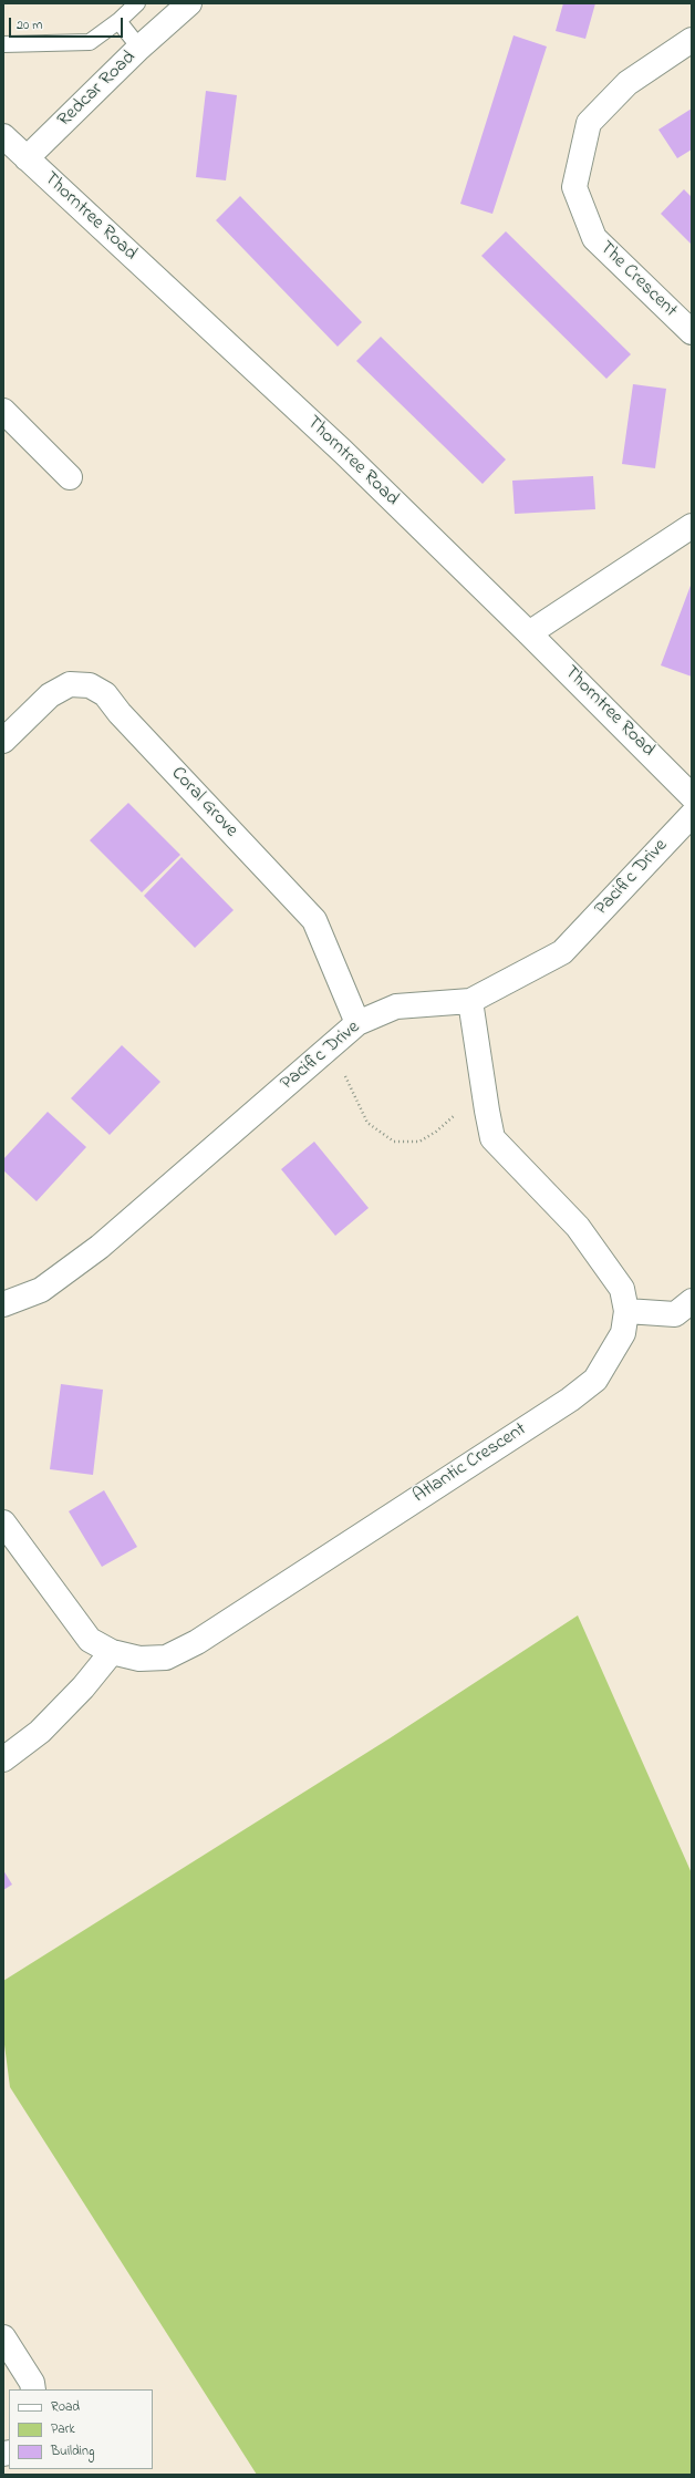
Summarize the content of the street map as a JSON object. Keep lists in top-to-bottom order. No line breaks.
{"streets":{"street":["Redcar Road","Thorntree Road","The Crescent","Coral Grove","Pacific Drive","Atlantic Crescent"]},"crossings":[["Redcar Road","Thorntree Road"],["Coral Grove","Pacific Drive"],["Coral Grove","Atlantic Crescent"],["Pacific Drive","Atlantic Crescent"]],"legend":["Road","Park","Building"],"scale_bar":"20 m"}
